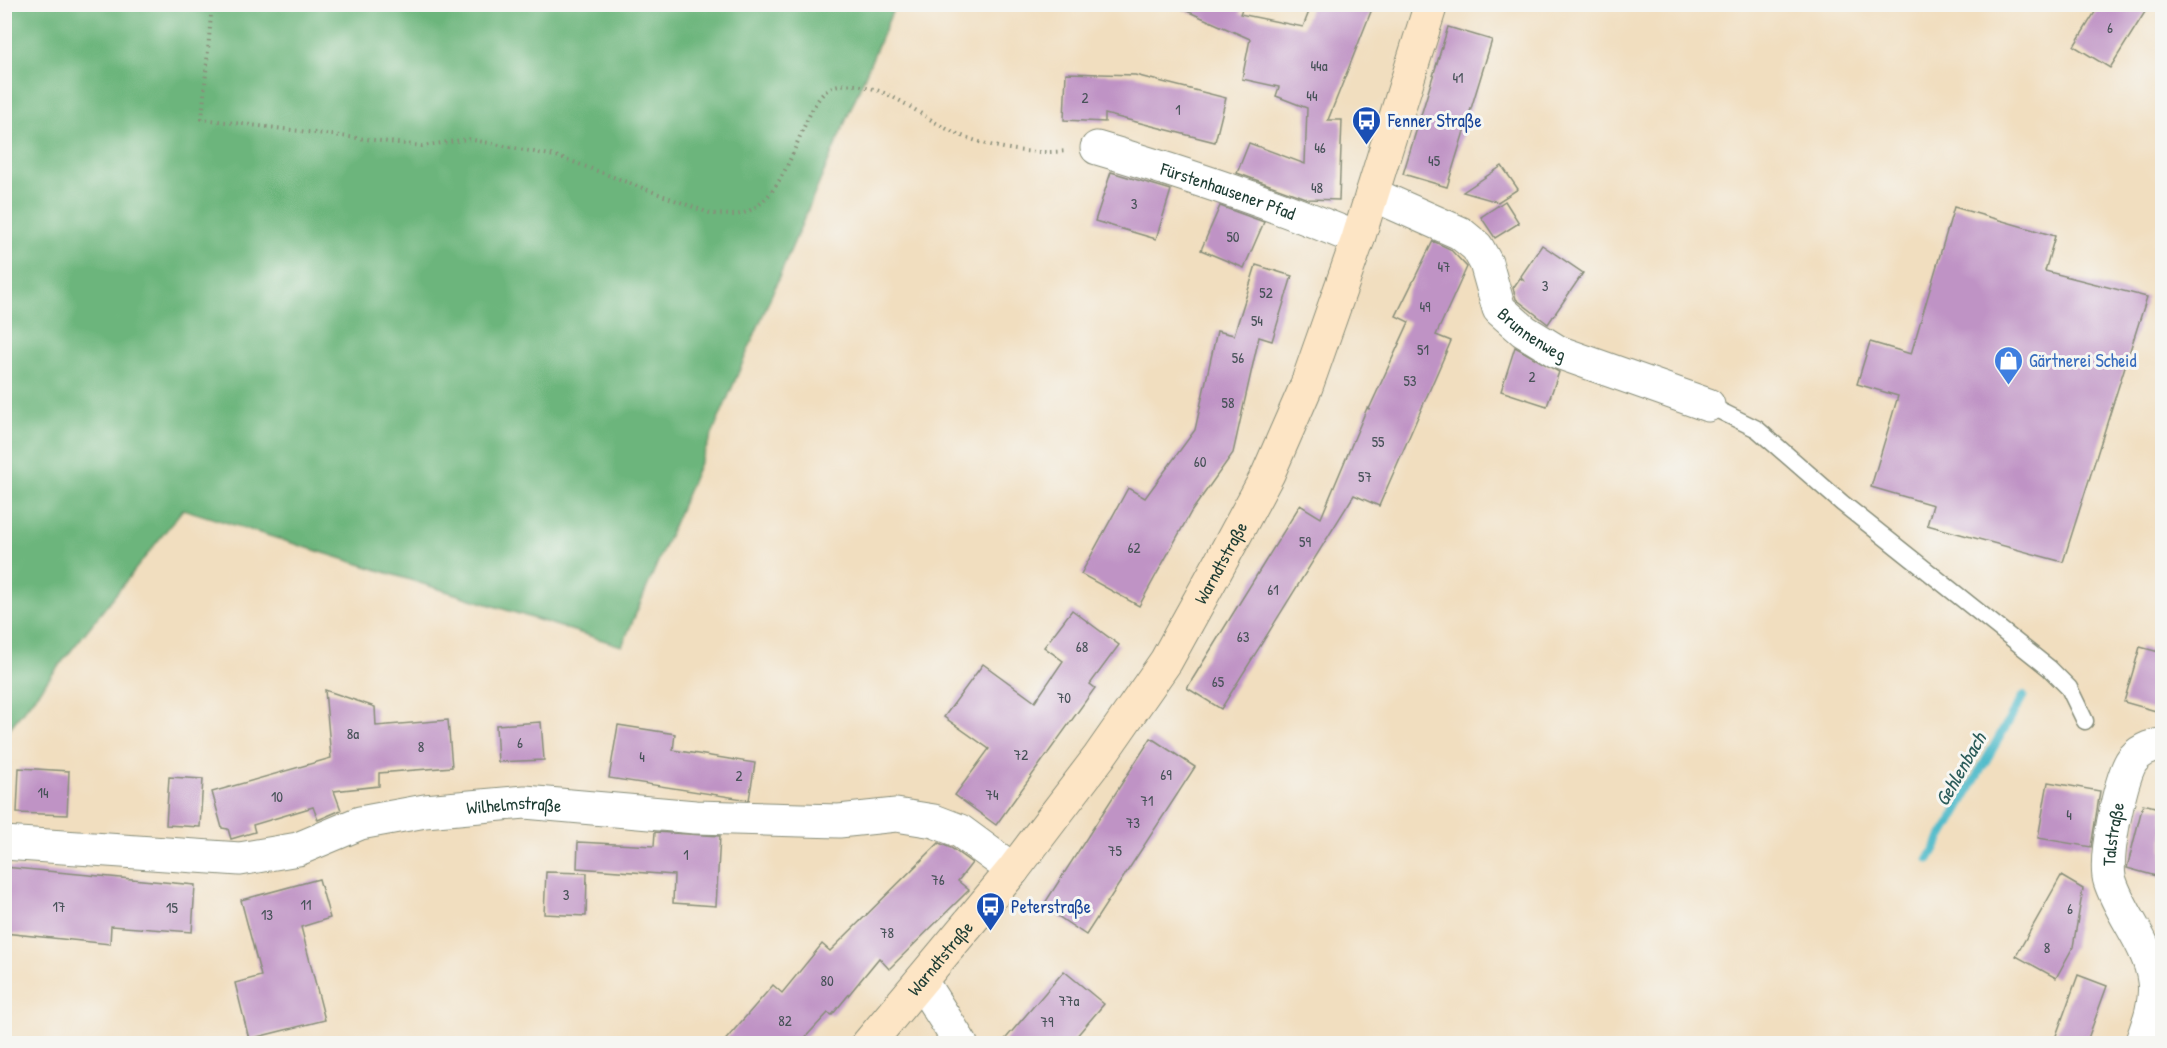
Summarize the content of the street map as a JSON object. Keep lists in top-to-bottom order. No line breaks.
{"streets":{"main road":["Warndtstraße"],"street":["Fürstenhausener Pfad","Brunnenweg","Wilhelmstraße","Talstraße"]},"crossings":[["Fürstenhausener Pfad","Warndtstraße"],["Brunnenweg","Warndtstraße"],["Warndtstraße","Wilhelmstraße"]],"water":["Gehlenbach"],"places":{"bus stop":["Fenner Straße","Peterstraße"],"shop":["Gärtnerei Scheid"]},"house_numbers":["6","44a","41","44","2","1","46","45","48","3","50","47","3","52","49","54","51","56","2","53","58","55","60","57","59","62","61","63","68","65","70","8a","6","8","72","4","69","2","14","74","10","71","4","73","75","1","76","3","11","17","15","6","13","78","8","80","77a","82","79"]}
